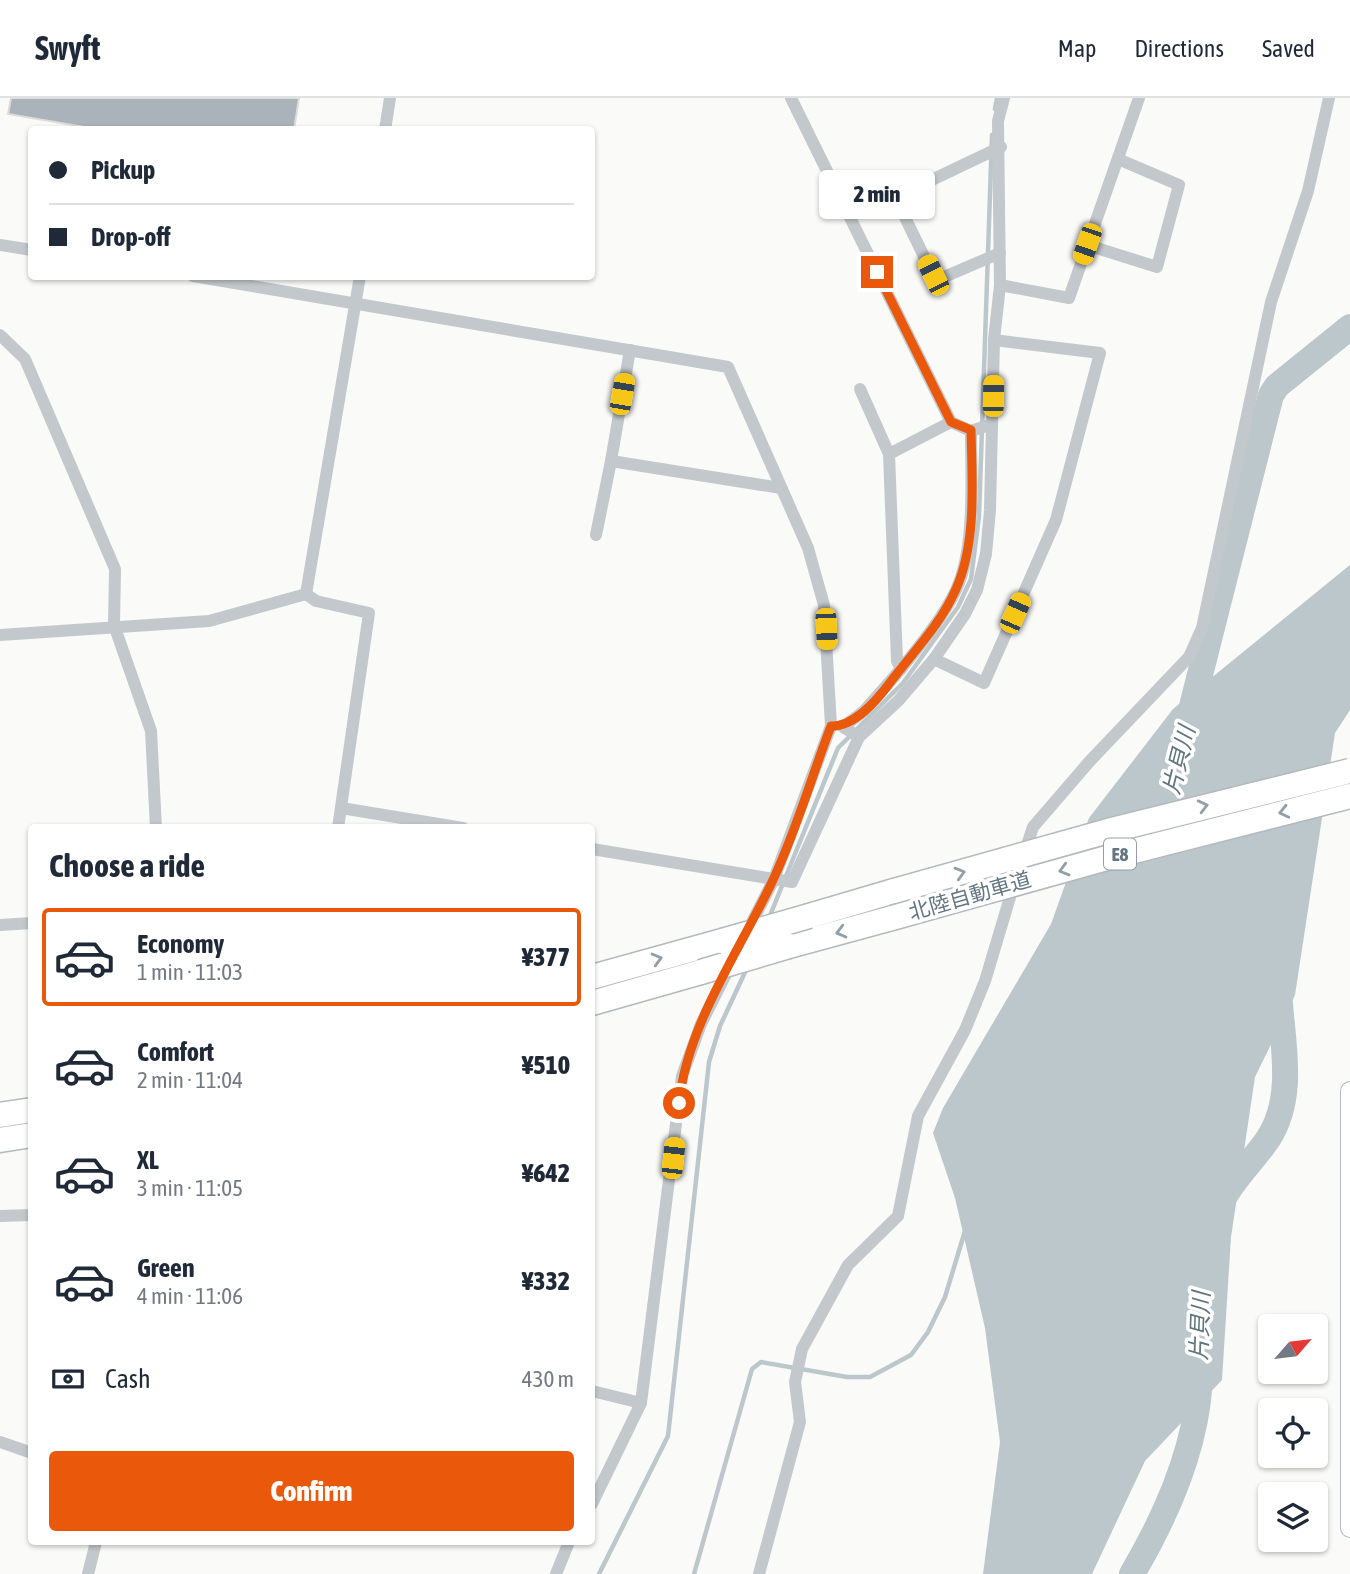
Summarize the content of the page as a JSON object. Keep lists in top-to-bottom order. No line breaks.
{"streets":{"highway":["E8","北陸自動車道"]},"water":["片貝川"],"north":"top right","page":{"header":"Swyft","nav":["Map","Directions","Saved"],"banner":["Pickup","Drop-off"],"bubble":"2 min","heading":"Choose a ride","list":[{"name":"Economy","note":"1 min · 11:03","value":"¥377"},{"name":"Comfort","note":"2 min · 11:04","value":"¥510"},{"name":"XL","note":"3 min · 11:05","value":"¥642"},{"name":"Green","note":"4 min · 11:06","value":"¥332"}],"pay":["Cash","430 m"],"buttons":"Confirm"}}
